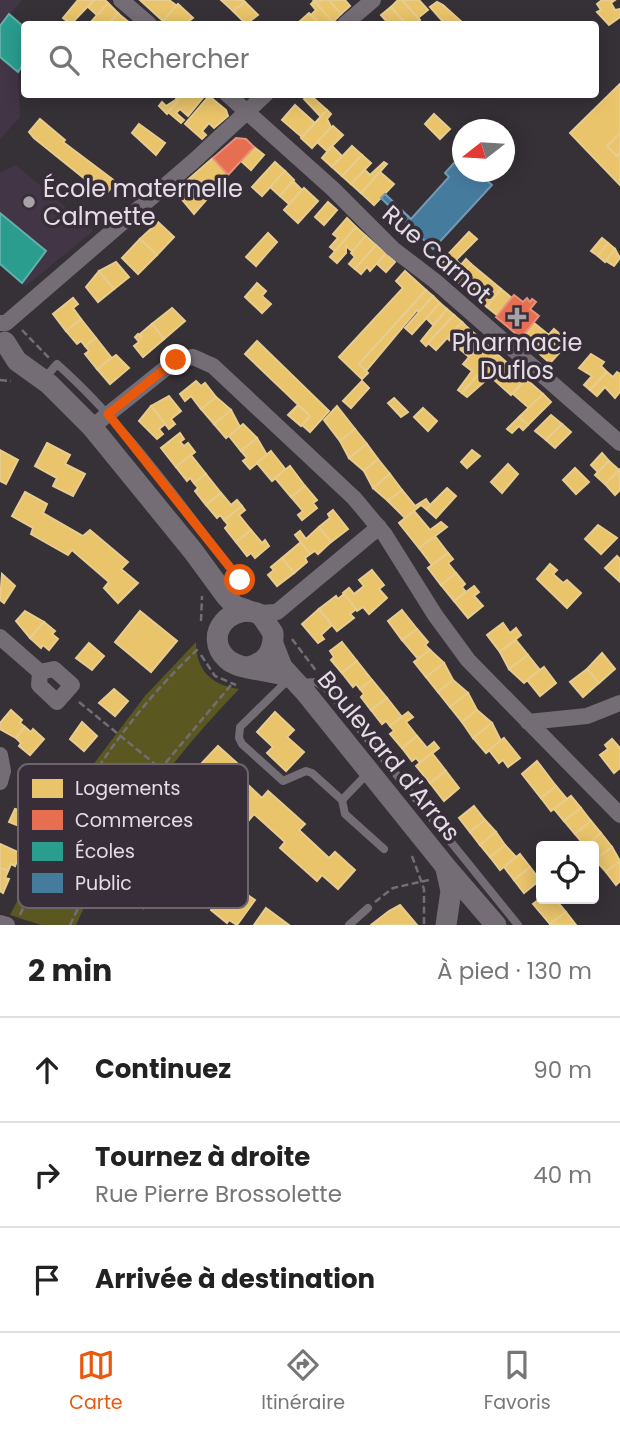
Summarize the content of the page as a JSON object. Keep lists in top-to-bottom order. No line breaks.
{"streets":{"street":["Rue Carnot","Boulevard d'Arras"]},"places":{"other":["École maternelle Calmette"],"health":["Pharmacie Duflos"]},"legend":["Logements","Commerces","Écoles","Public"],"north":"left","page":{"search":"Rechercher","heading":["2 min","À pied · 130 m"],"list":[["Continuez","90 m"],["Tournez à droite","Rue Pierre Brossolette","40 m"],"Arrivée à destination"],"nav":["Carte","Itinéraire","Favoris"]}}
